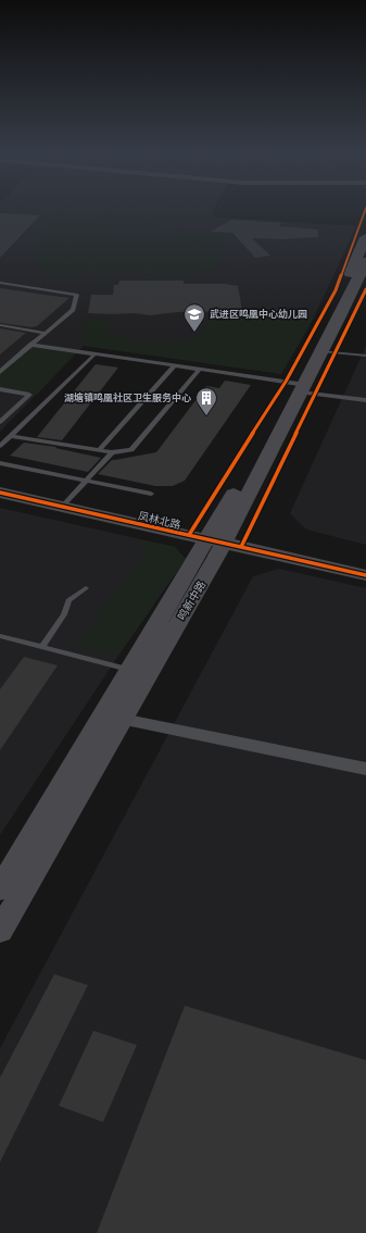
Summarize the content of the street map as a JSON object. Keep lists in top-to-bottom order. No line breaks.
{"streets":{"main road":["凤林北路","鸣新中路"]},"crossings":[["凤林北路","鸣新中路"]],"places":{"school or university":["武进区鸣凰中心幼儿园"],"building":["湖塘镇鸣凰社区卫生服务中心"]}}
